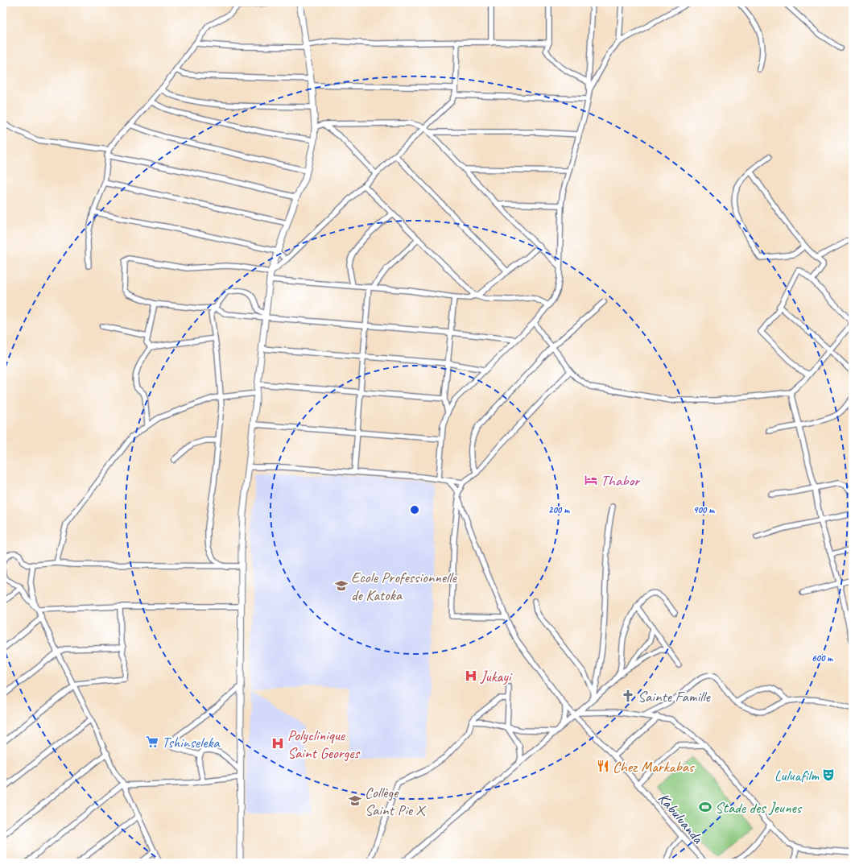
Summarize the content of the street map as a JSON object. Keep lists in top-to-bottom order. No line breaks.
{"streets":{"street":["Kabuluanda"]},"places":{"hotel":["Thabor"],"school or university":["Ecole Professionnelle de Katoka","Collège Saint Pie X"],"hospital":["Jukayi","Polyclinique Saint Georges"],"church":["Sainte Famille"],"supermarket":["Tshinseleka"],"restaurant":["Chez Markabas"],"theatre":["Luluafilm"],"sports":["Stade des Jeunes"]},"rings":["200 m","400 m","600 m"]}
